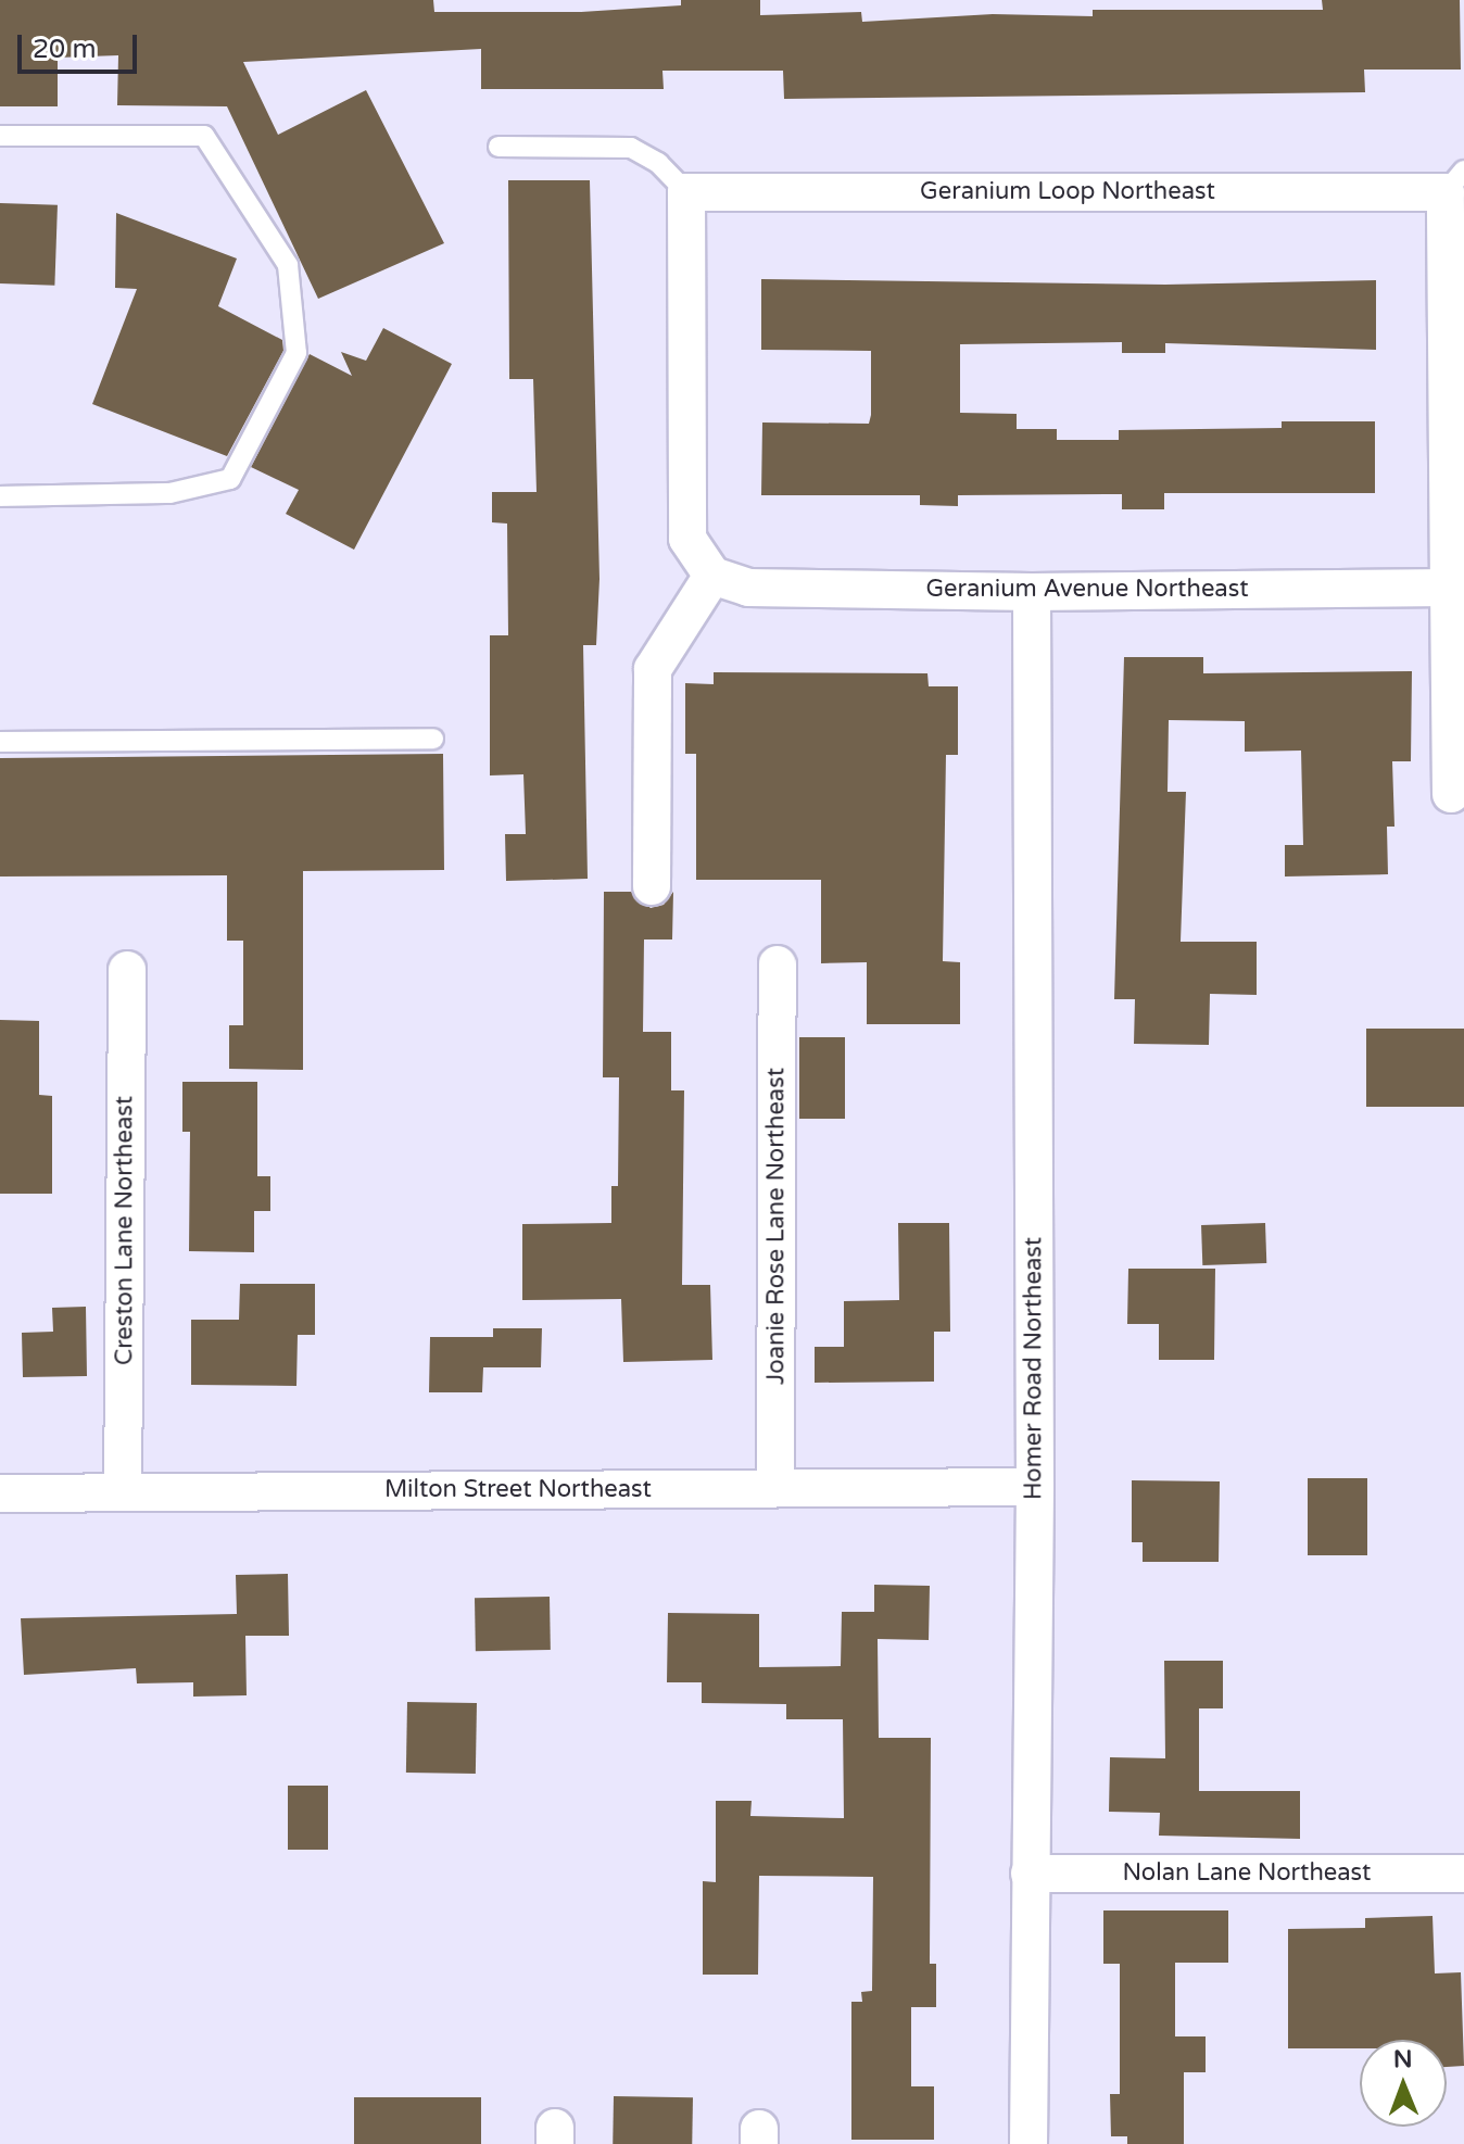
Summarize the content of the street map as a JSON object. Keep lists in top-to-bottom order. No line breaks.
{"streets":{"street":["Geranium Loop Northeast","Geranium Avenue Northeast","Joanie Rose Lane Northeast","Creston Lane Northeast","Homer Road Northeast","Milton Street Northeast","Nolan Lane Northeast"]},"crossings":[["Geranium Loop Northeast","Geranium Avenue Northeast"],["Geranium Avenue Northeast","Homer Road Northeast"],["Joanie Rose Lane Northeast","Milton Street Northeast"],["Creston Lane Northeast","Milton Street Northeast"],["Homer Road Northeast","Milton Street Northeast"],["Homer Road Northeast","Nolan Lane Northeast"]],"scale_bar":"20 m","north":"top"}
